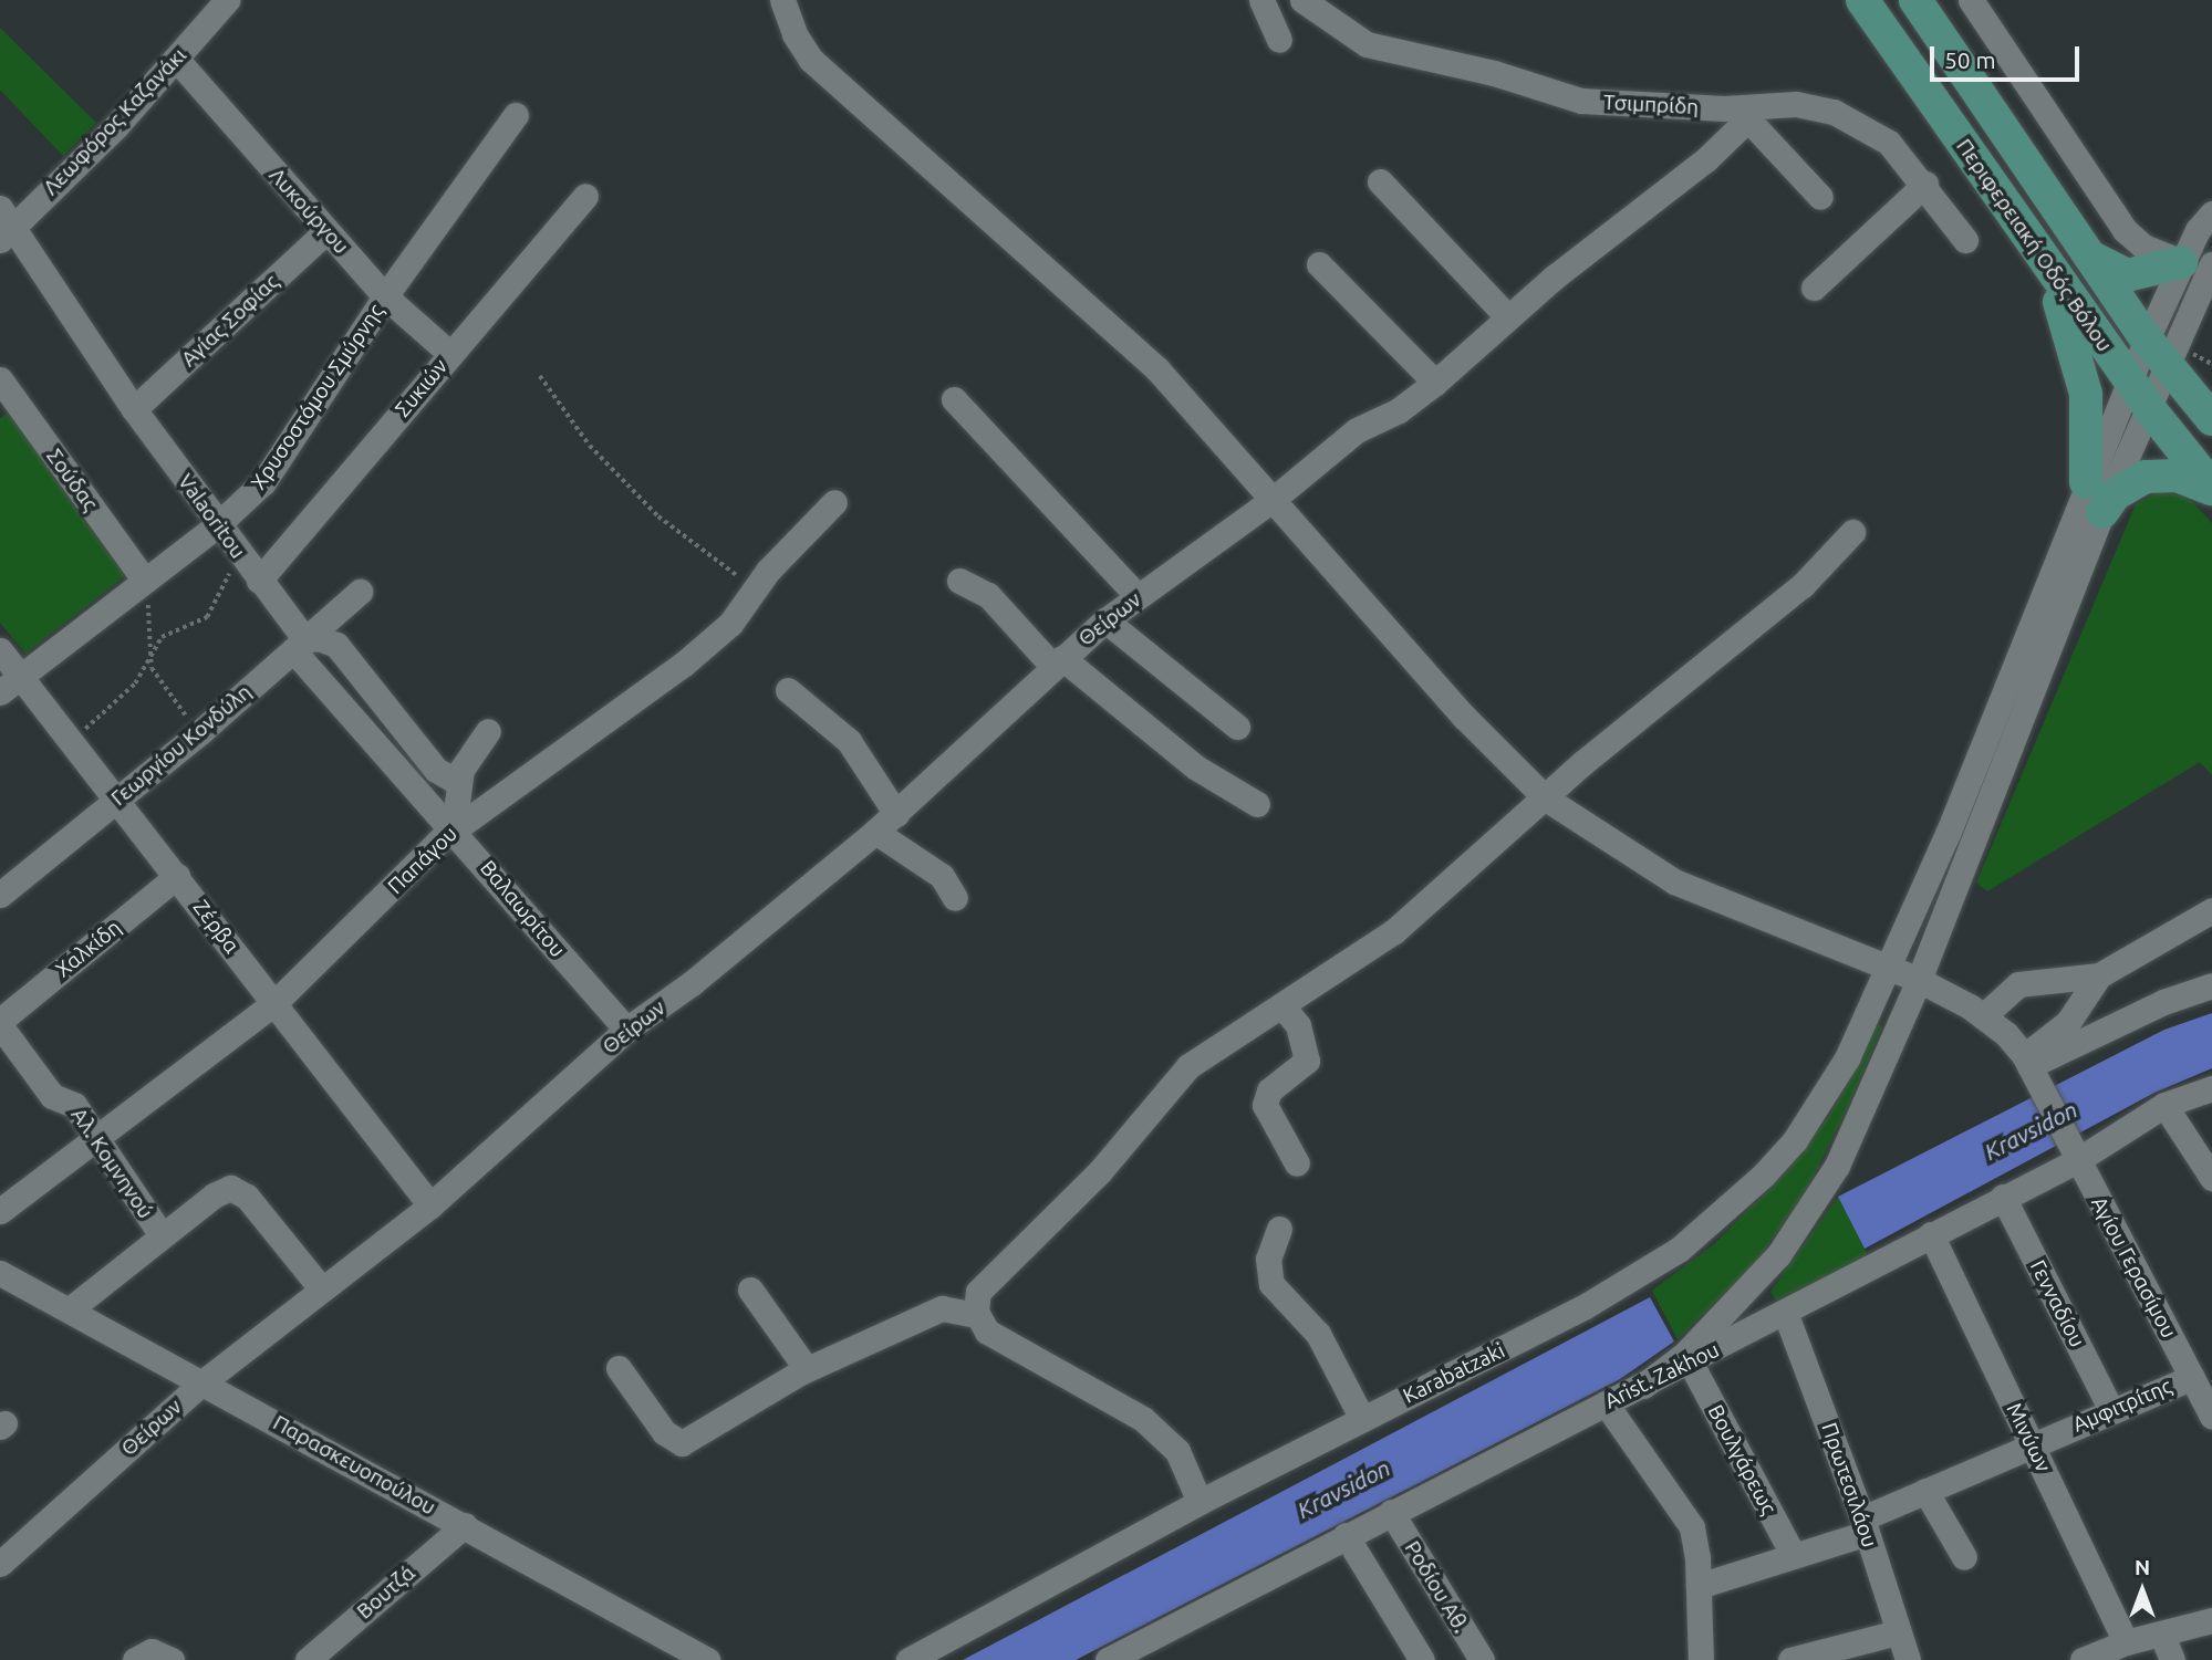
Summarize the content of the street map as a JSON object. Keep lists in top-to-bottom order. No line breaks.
{"streets":{"main road":["Περιφερειακή Οδός Βόλου"],"street":["Τσιμπρίδη","Λεωφόρος Καζανάκι","Λυκούργου","Αγίας Σοφίας","Συκιών","Χρυσοστόμου Σμύρνης","Σούδας","Valaoritou","Θείρων","Γεωργίου Κονδύλη","Παπάγου","Βαλαωρίτου","Ζέρβα","Χαλκίδη","Αλ. Κομνηνού","Αγίου Γερασίμου","Γενναδίου","Karabatzaki","Arist. Zakhou","Αμφιτρίτης","Μινύων","Βουλγάρεως","Παρασκευοπούλου","Πρωτεσιλάου","Ροδίου Αθ.","Βουτζά"]},"crossings":[["Τσιμπρίδη","Θείρων"],["Λεωφόρος Καζανάκι","Λυκούργου"],["Λεωφόρος Καζανάκι","Valaoritou"],["Λυκούργου","Αγίας Σοφίας"],["Λυκούργου","Συκιών"],["Λυκούργου","Χρυσοστόμου Σμύρνης"],["Περιφερειακή Οδός Βόλου","Karabatzaki"],["Αγίας Σοφίας","Valaoritou"],["Συκιών","Valaoritou"],["Χρυσοστόμου Σμύρνης","Σούδας"],["Χρυσοστόμου Σμύρνης","Valaoritou"],["Χρυσοστόμου Σμύρνης","Ζέρβα"],["Valaoritou","Γεωργίου Κονδύλη"],["Valaoritou","Βαλαωρίτου"],["Θείρων","Βαλαωρίτου"],["Θείρων","Ζέρβα"],["Θείρων","Παρασκευοπούλου"],["Γεωργίου Κονδύλη","Βαλαωρίτου"],["Γεωργίου Κονδύλη","Ζέρβα"],["Παπάγου","Βαλαωρίτου"],["Παπάγου","Ζέρβα"],["Παπάγου","Αλ. Κομνηνού"],["Ζέρβα","Χαλκίδη"],["Χαλκίδη","Αλ. Κομνηνού"],["Αγίου Γερασίμου","Arist. Zakhou"],["Αγίου Γερασίμου","Αμφιτρίτης"],["Γενναδίου","Arist. Zakhou"],["Γενναδίου","Αμφιτρίτης"],["Arist. Zakhou","Μινύων"],["Arist. Zakhou","Βουλγάρεως"],["Arist. Zakhou","Πρωτεσιλάου"],["Arist. Zakhou","Ροδίου Αθ."],["Αμφιτρίτης","Μινύων"],["Αμφιτρίτης","Βουλγάρεως"],["Αμφιτρίτης","Πρωτεσιλάου"],["Παρασκευοπούλου","Βουτζά"]],"water":["Kravsidon"],"scale_bar":"50 m","north":"top"}
